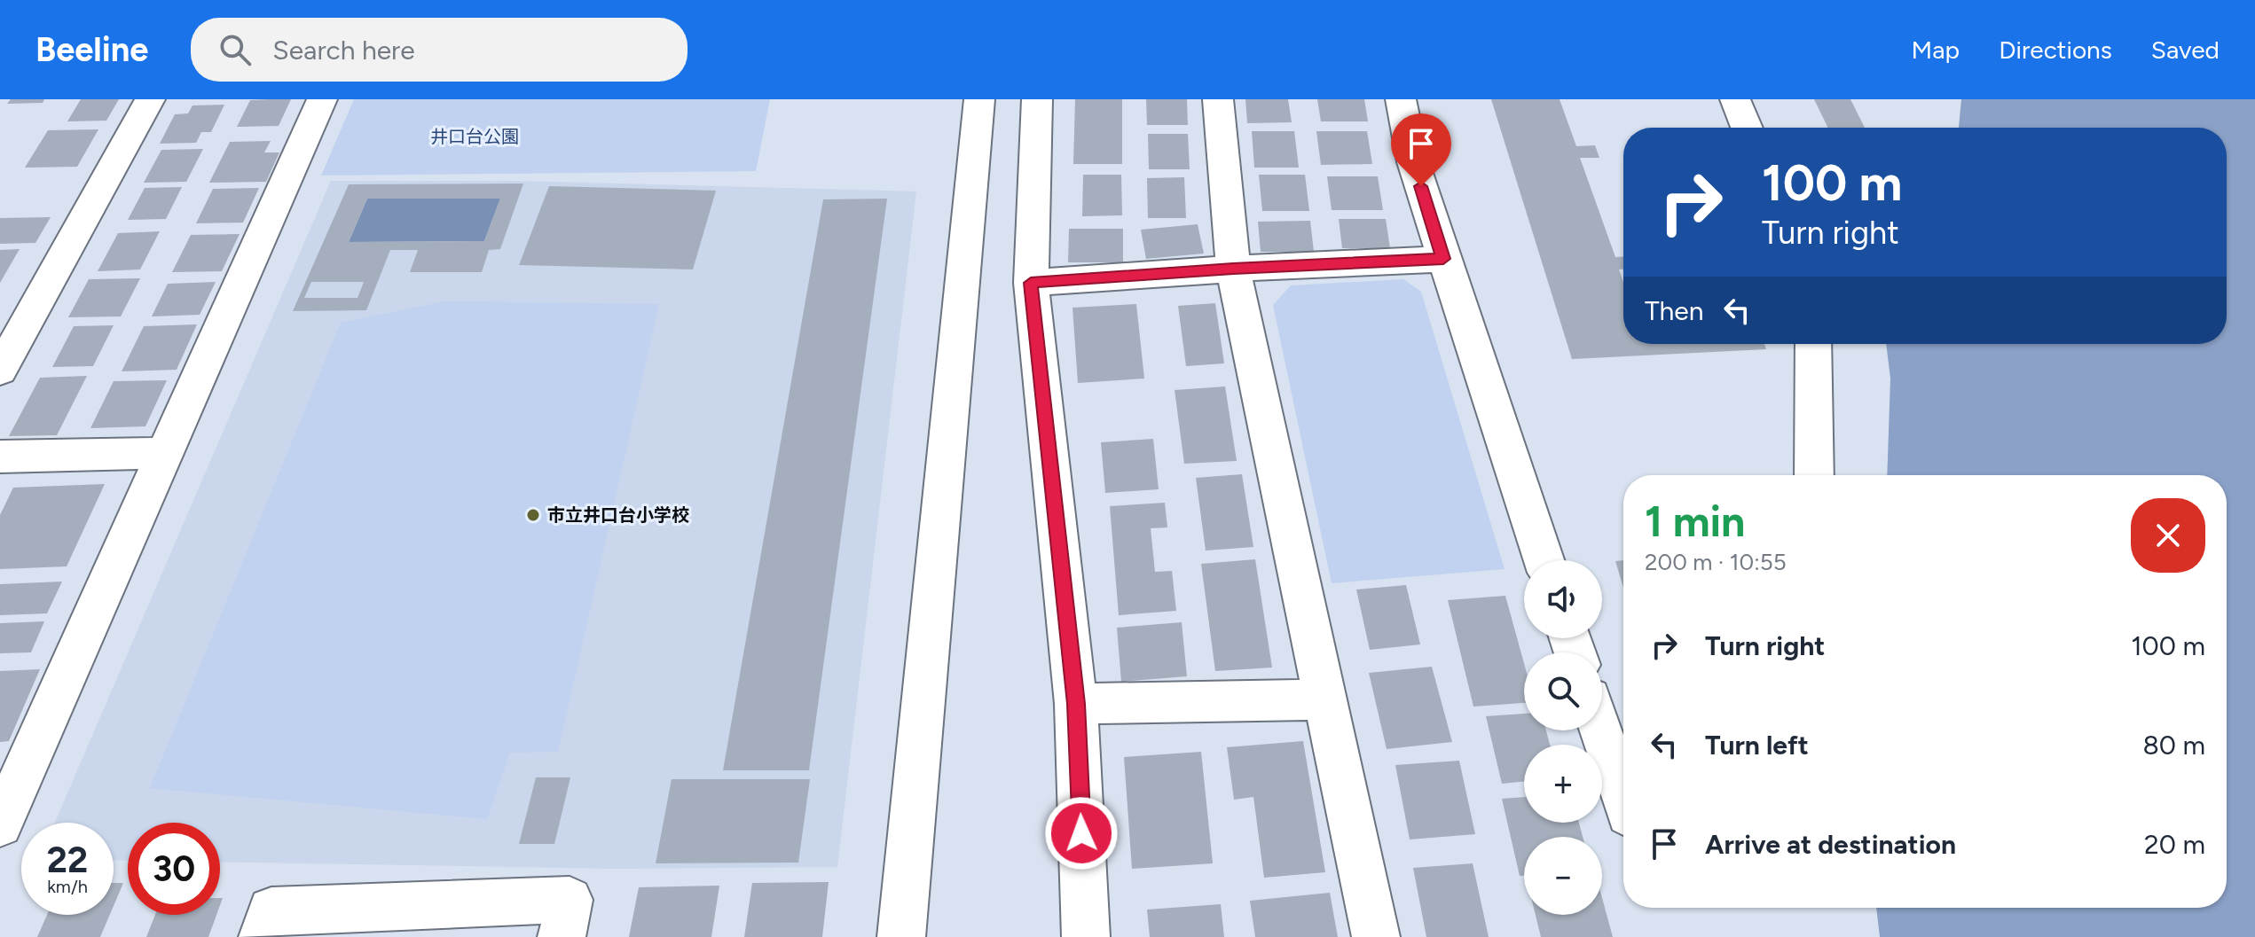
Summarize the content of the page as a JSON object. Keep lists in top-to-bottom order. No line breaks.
{"parks":["井口台公園"],"places":["市立井口台小学校"],"page":{"header":"Beeline","search":"Search here","nav":["Map","Directions","Saved"],"turn":["100 m","Turn right"],"then":"Then","heading":["1 min","200 m · 10:55"],"map_buttons":["+","−"],"list":[{"name":"Turn right","value":"100 m"},{"name":"Turn left","value":"80 m"},{"name":"Arrive at destination","value":"20 m"}],"speed":"22 km/h","limit":"30"}}
